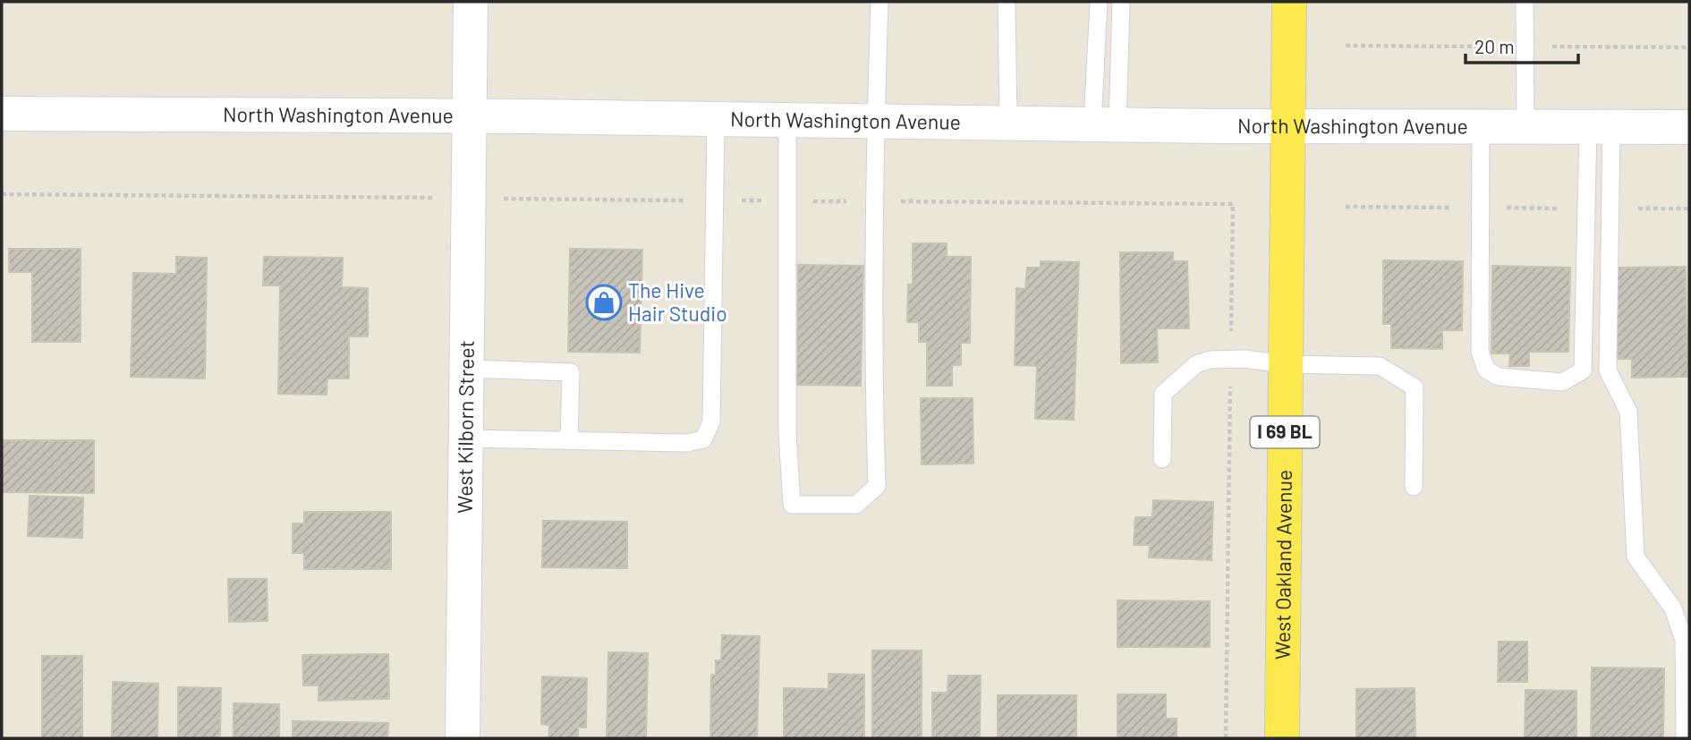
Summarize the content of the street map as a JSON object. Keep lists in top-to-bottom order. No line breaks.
{"streets":{"main road":["I 69 BL","West Oakland Avenue"],"street":["North Washington Avenue","West Kilborn Street"]},"crossings":[["North Washington Avenue","West Kilborn Street"],["North Washington Avenue","I 69 BL"],["North Washington Avenue","West Oakland Avenue"],["I 69 BL","West Oakland Avenue"]],"places":{"shop":["The Hive Hair Studio"]},"scale_bar":"20 m"}
